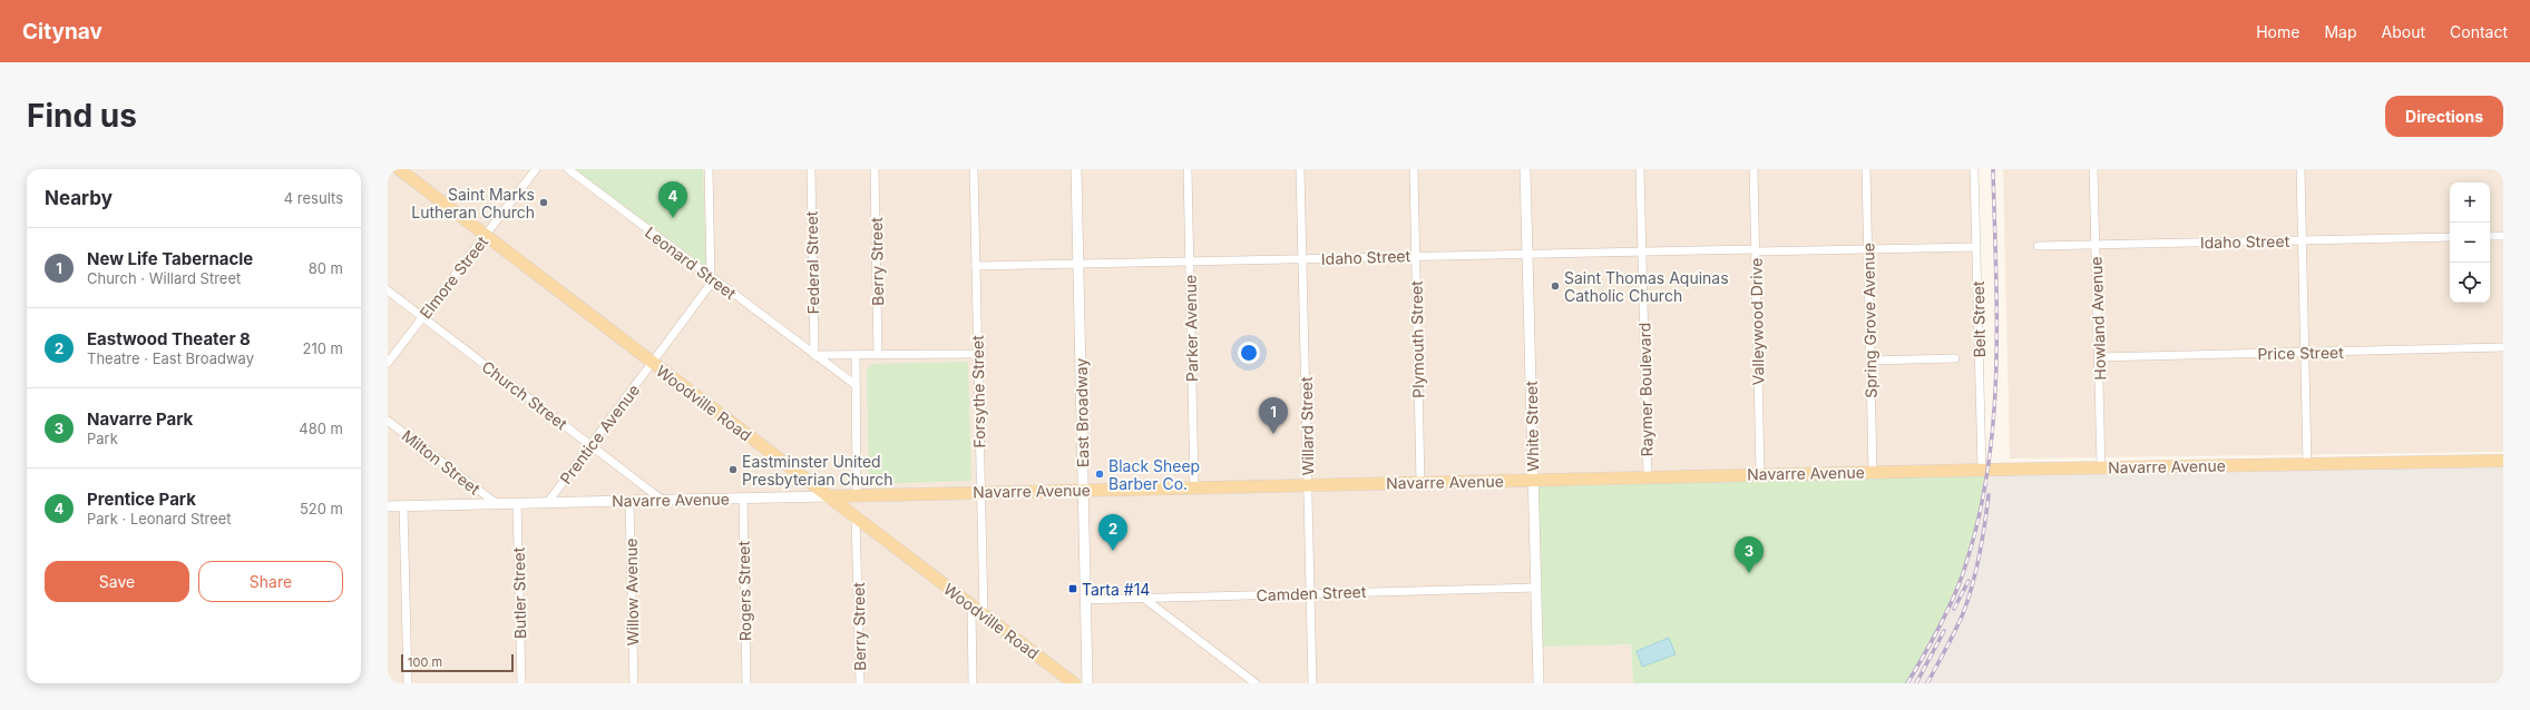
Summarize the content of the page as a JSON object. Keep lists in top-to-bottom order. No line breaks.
{"streets":{"main road":["Woodville Road","Navarre Avenue"],"street":["Idaho Street","Berry Street","Leonard Street","Federal Street","Elmore Street","Howland Avenue","Belt Street","Spring Grove Avenue","Valleywood Drive","Parker Avenue","Plymouth Street","Price Street","Raymer Boulevard","Forsythe Street","Church Street","East Broadway","Willard Street","White Street","Prentice Avenue","Milton Street","Rogers Street","Willow Avenue","Butler Street","Camden Street"]},"crossings":[["Idaho Street","Howland Avenue"],["Idaho Street","Belt Street"],["Idaho Street","Spring Grove Avenue"],["Idaho Street","Valleywood Drive"],["Idaho Street","Parker Avenue"],["Idaho Street","Plymouth Street"],["Idaho Street","Raymer Boulevard"],["Idaho Street","Forsythe Street"],["Idaho Street","East Broadway"],["Idaho Street","Willard Street"],["Idaho Street","White Street"],["Berry Street","Woodville Road"],["Leonard Street","Federal Street"],["Leonard Street","Prentice Avenue"],["Elmore Street","Church Street"],["Elmore Street","Woodville Road"],["Howland Avenue","Price Street"],["Howland Avenue","Navarre Avenue"],["Belt Street","Navarre Avenue"],["Spring Grove Avenue","Navarre Avenue"],["Valleywood Drive","Navarre Avenue"],["Parker Avenue","Navarre Avenue"],["Plymouth Street","Navarre Avenue"],["Raymer Boulevard","Navarre Avenue"],["Forsythe Street","Woodville Road"],["Forsythe Street","Navarre Avenue"],["Church Street","Prentice Avenue"],["Church Street","Navarre Avenue"],["Woodville Road","Prentice Avenue"],["Woodville Road","Navarre Avenue"],["East Broadway","Navarre Avenue"],["East Broadway","Camden Street"],["Willard Street","Navarre Avenue"],["Willard Street","Camden Street"],["White Street","Navarre Avenue"],["White Street","Camden Street"],["Prentice Avenue","Navarre Avenue"],["Milton Street","Navarre Avenue"],["Navarre Avenue","Rogers Street"],["Navarre Avenue","Willow Avenue"],["Navarre Avenue","Butler Street"]],"places":{"other":["Saint Marks Lutheran Church","Saint Thomas Aquinas Catholic Church","Eastminster United Presbyterian Church","Black Sheep Barber Co."],"transit":["Tarta #14"]},"scale_bar":"100 m","page":{"header":"Citynav","nav":["Home","Map","About","Contact"],"buttons":["Directions",["Save","Share"]],"title":"Find us","heading":["Nearby","4 results"],"pins":["4","1","2","3"],"map_buttons":["+","−"],"list":[{"mark":"1","name":"New Life Tabernacle","note":"Church · Willard Street","value":"80 m"},{"mark":"2","name":"Eastwood Theater 8","note":"Theatre · East Broadway","value":"210 m"},{"mark":"3","name":"Navarre Park","note":"Park","value":"480 m"},{"mark":"4","name":"Prentice Park","note":"Park · Leonard Street","value":"520 m"}],"scale":"100 m"}}
